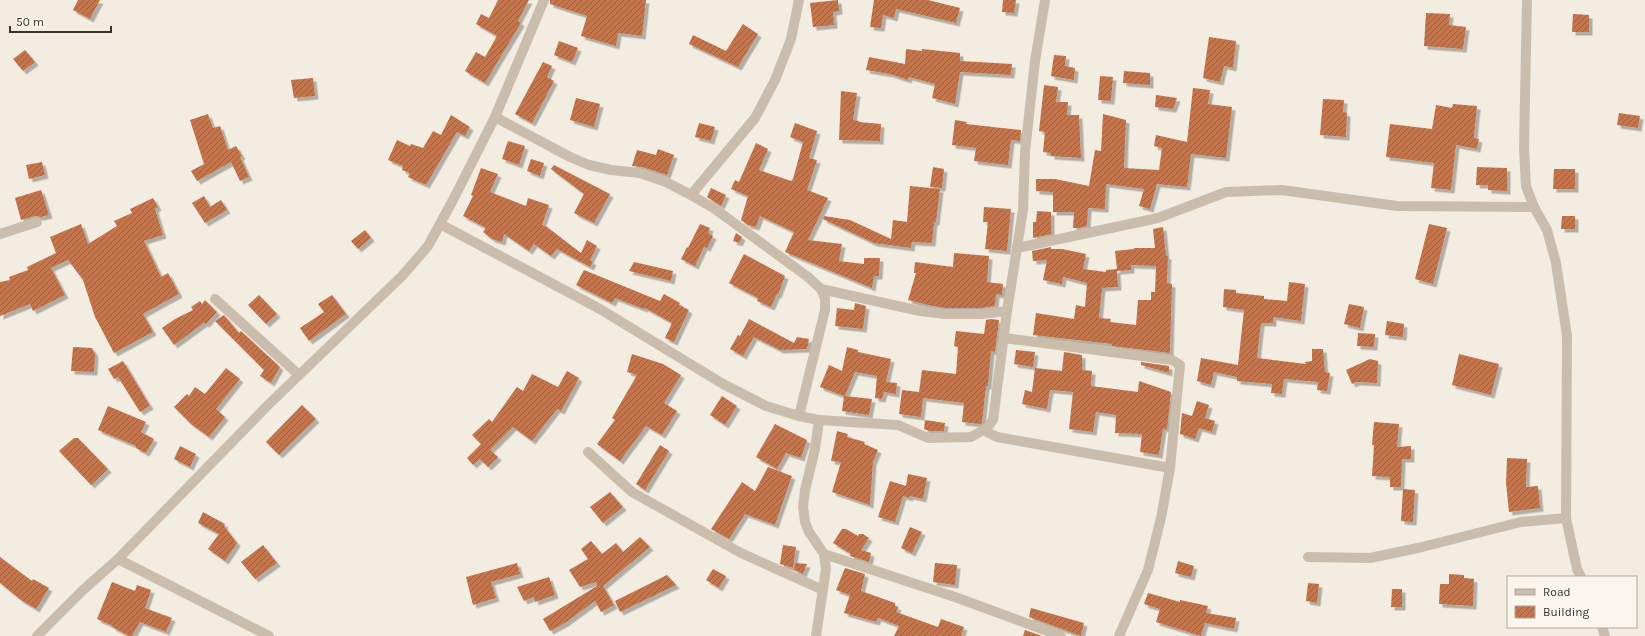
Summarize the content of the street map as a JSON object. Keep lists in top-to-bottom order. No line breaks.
{"legend":["Road","Building"],"scale_bar":"50 m"}
